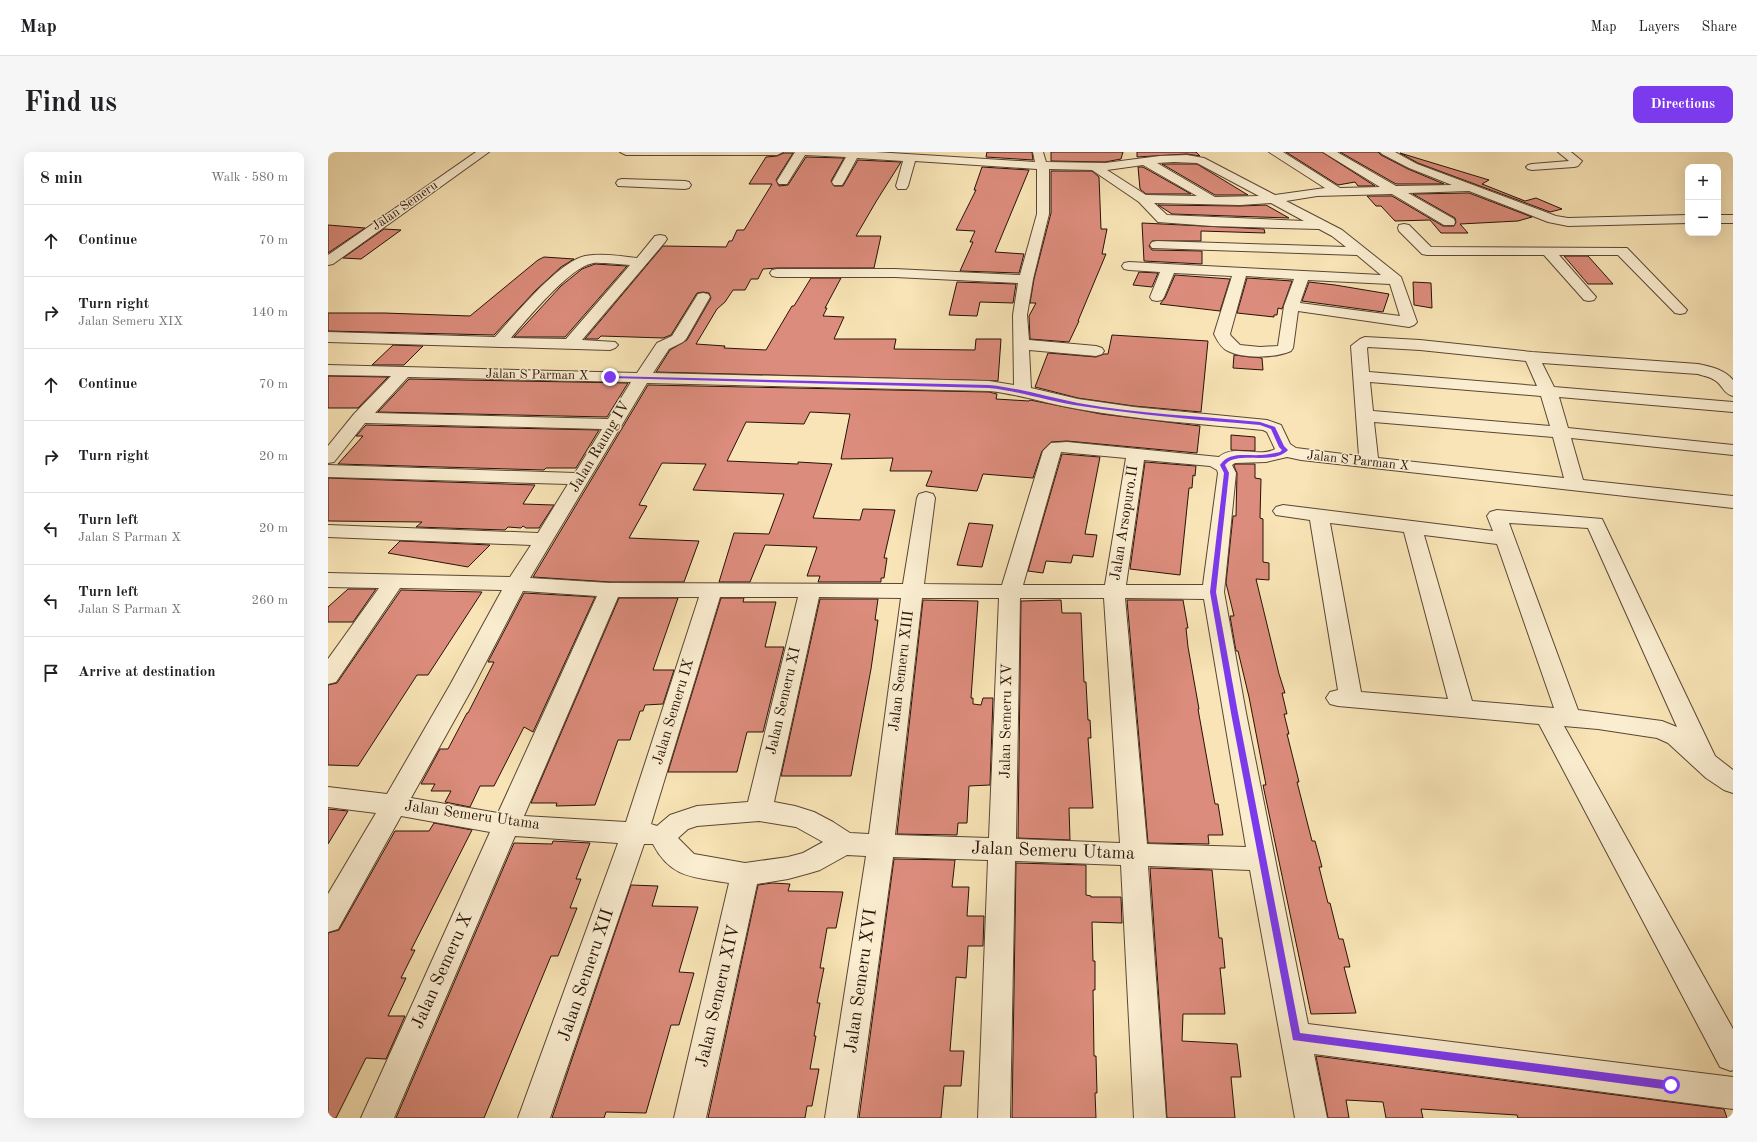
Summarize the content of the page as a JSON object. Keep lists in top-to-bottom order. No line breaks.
{"streets":{"street":["Jalan Semeru","Jalan S Parman X","Jalan Raung IV","Jalan Arsopuro.II","Jalan Semeru XIII","Jalan Semeru XI","Jalan Semeru IX","Jalan Semeru XV","Jalan Semeru Utama","Jalan Semeru X","Jalan Semeru XII","Jalan Semeru XVI","Jalan Semeru XIV"]},"crossings":[["Jalan S Parman X","Jalan Raung IV"],["Jalan Raung IV","Jalan Semeru Utama"],["Jalan Arsopuro.II","Jalan Semeru XV"],["Jalan Arsopuro.II","Jalan Semeru Utama"],["Jalan Semeru XIII","Jalan Semeru Utama"],["Jalan Semeru XIII","Jalan Semeru XVI"],["Jalan Semeru IX","Jalan Semeru Utama"],["Jalan Semeru IX","Jalan Semeru XII"],["Jalan Semeru XV","Jalan Semeru Utama"],["Jalan Semeru Utama","Jalan Semeru X"],["Jalan Semeru Utama","Jalan Semeru XII"],["Jalan Semeru Utama","Jalan Semeru XVI"]],"page":{"header":"Map","nav":["Map","Layers","Share"],"buttons":"Directions","title":"Find us","heading":["8 min","Walk · 580 m"],"map_buttons":["+","−"],"list":[["Continue","70 m"],["Turn right","Jalan Semeru XIX","140 m"],["Continue","70 m"],["Turn right","20 m"],["Turn left","Jalan S Parman X","20 m"],["Turn left","Jalan S Parman X","260 m"],"Arrive at destination"]}}
